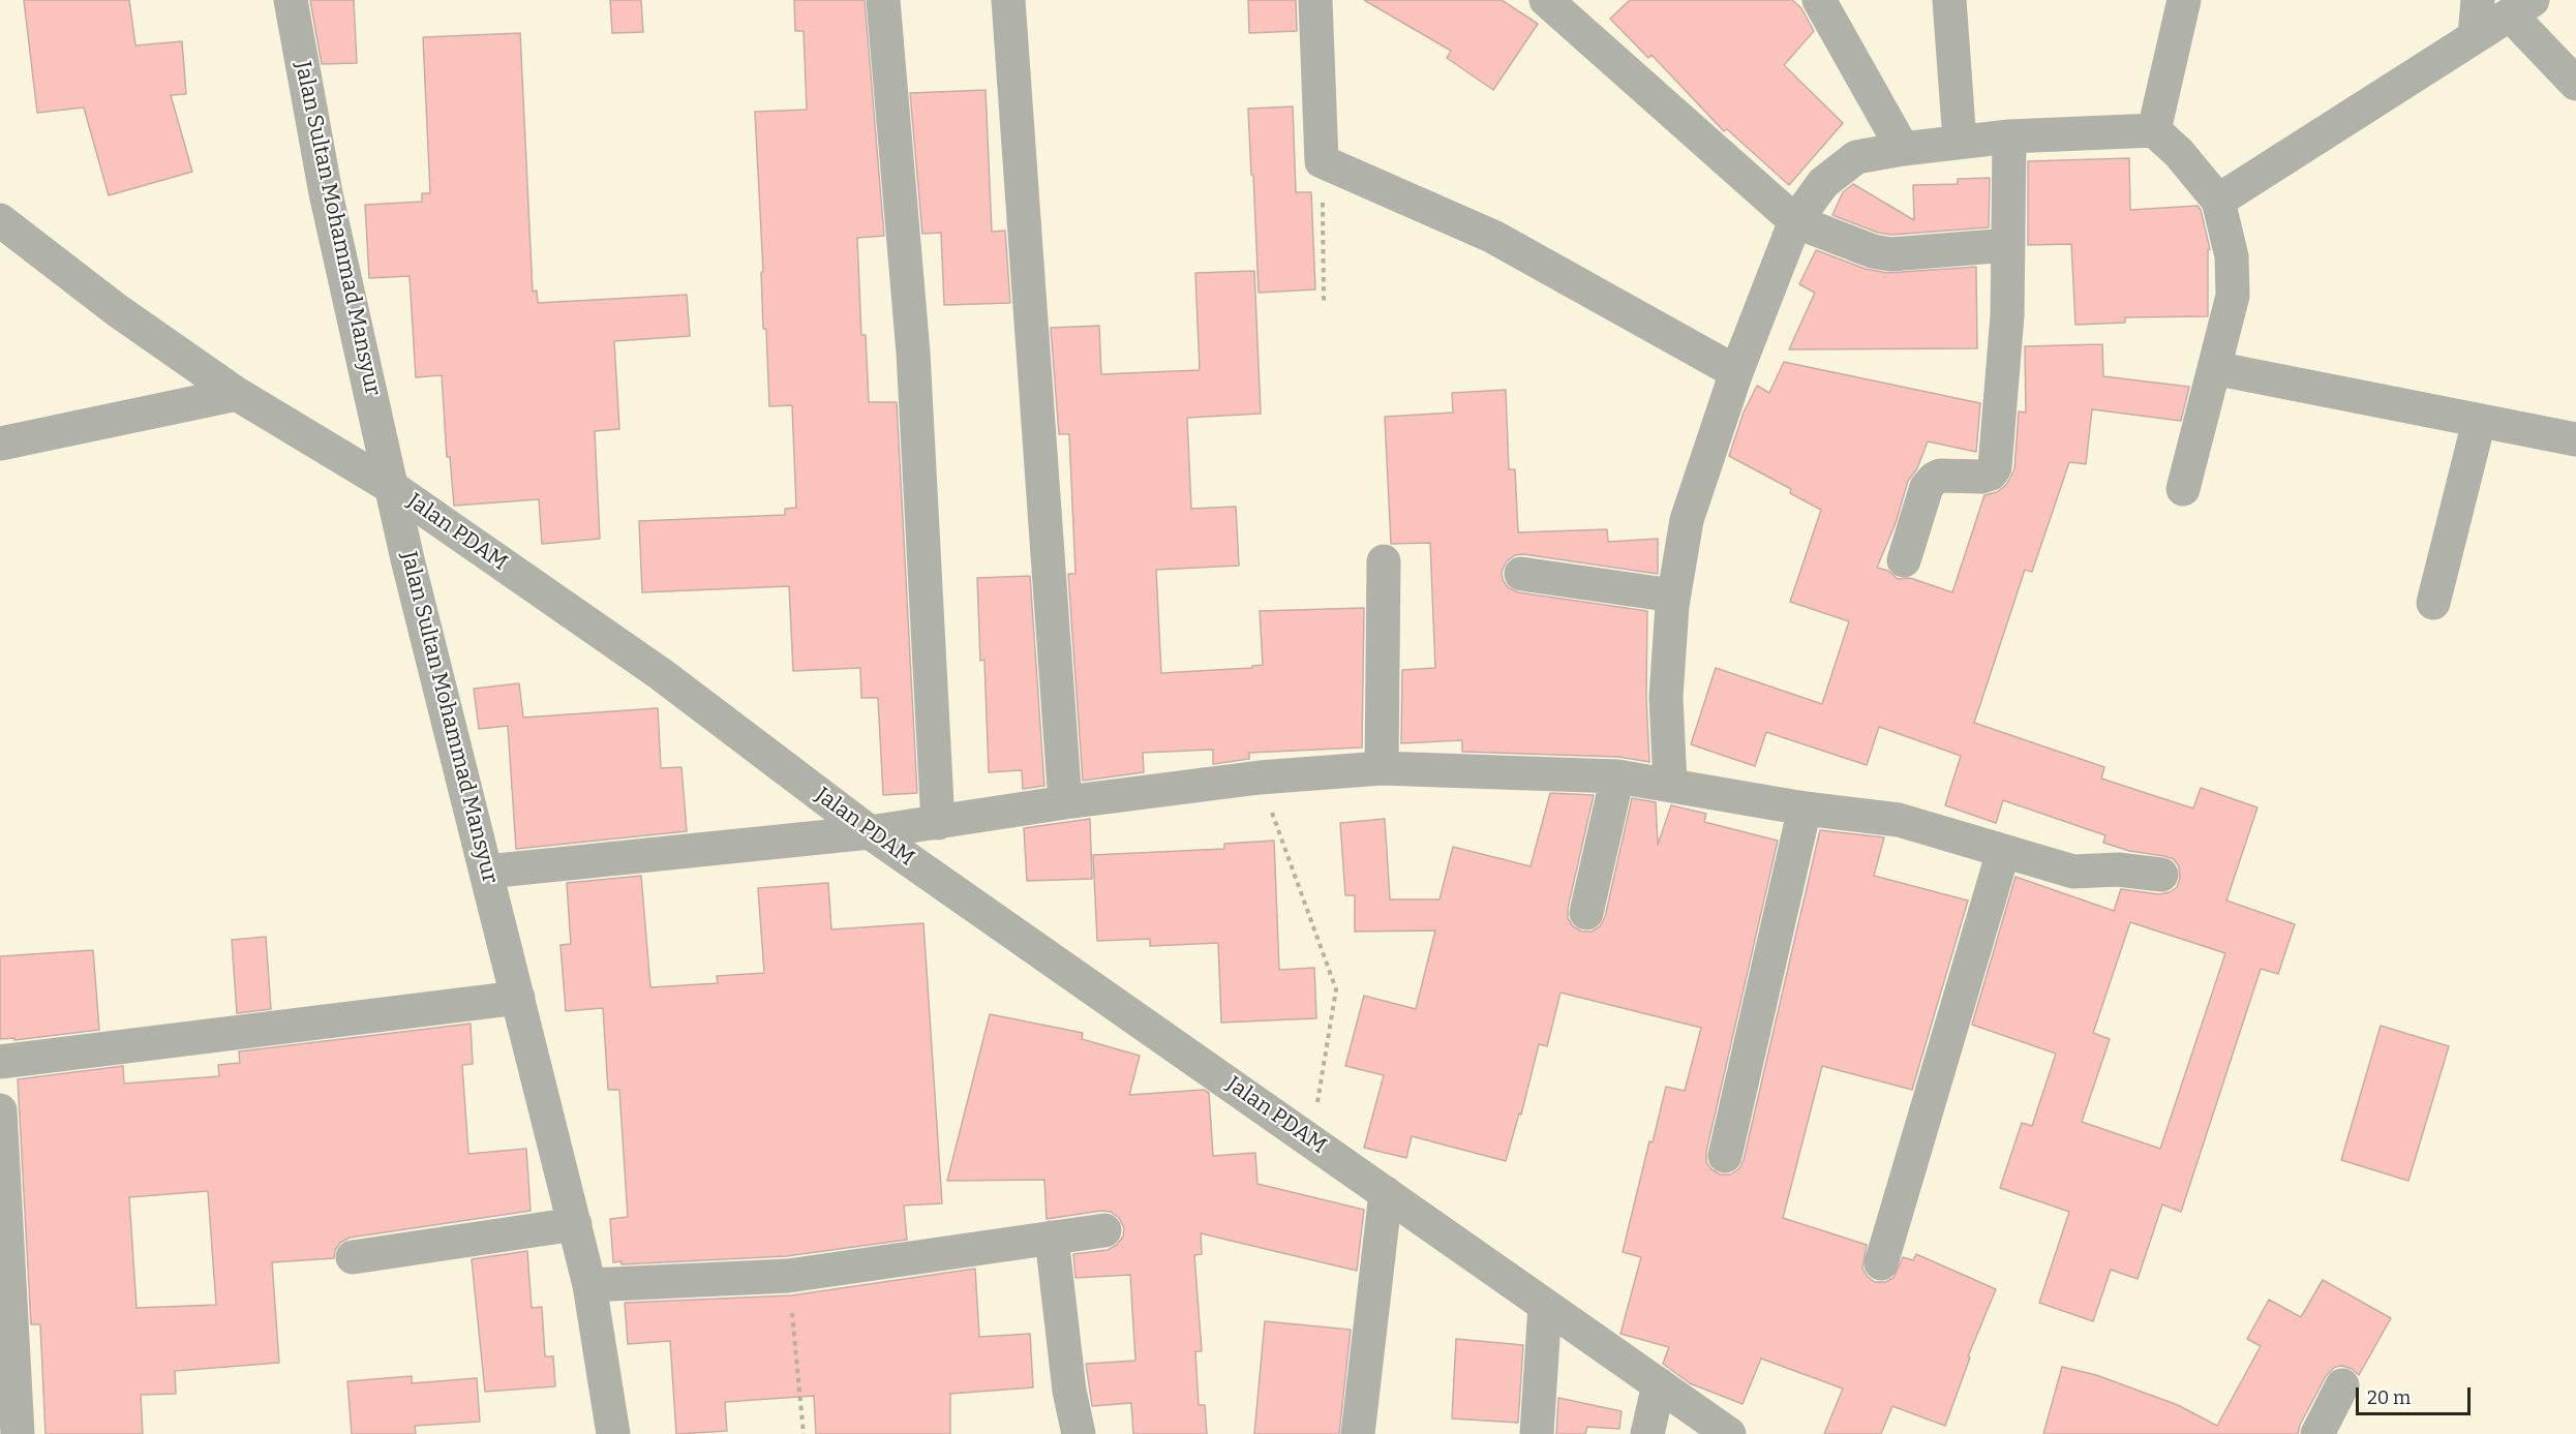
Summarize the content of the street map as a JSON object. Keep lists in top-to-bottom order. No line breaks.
{"streets":{"street":["Jalan Sultan Mohammad Mansyur","Jalan PDAM"]},"crossings":[["Jalan Sultan Mohammad Mansyur","Jalan PDAM"]],"scale_bar":"20 m"}
